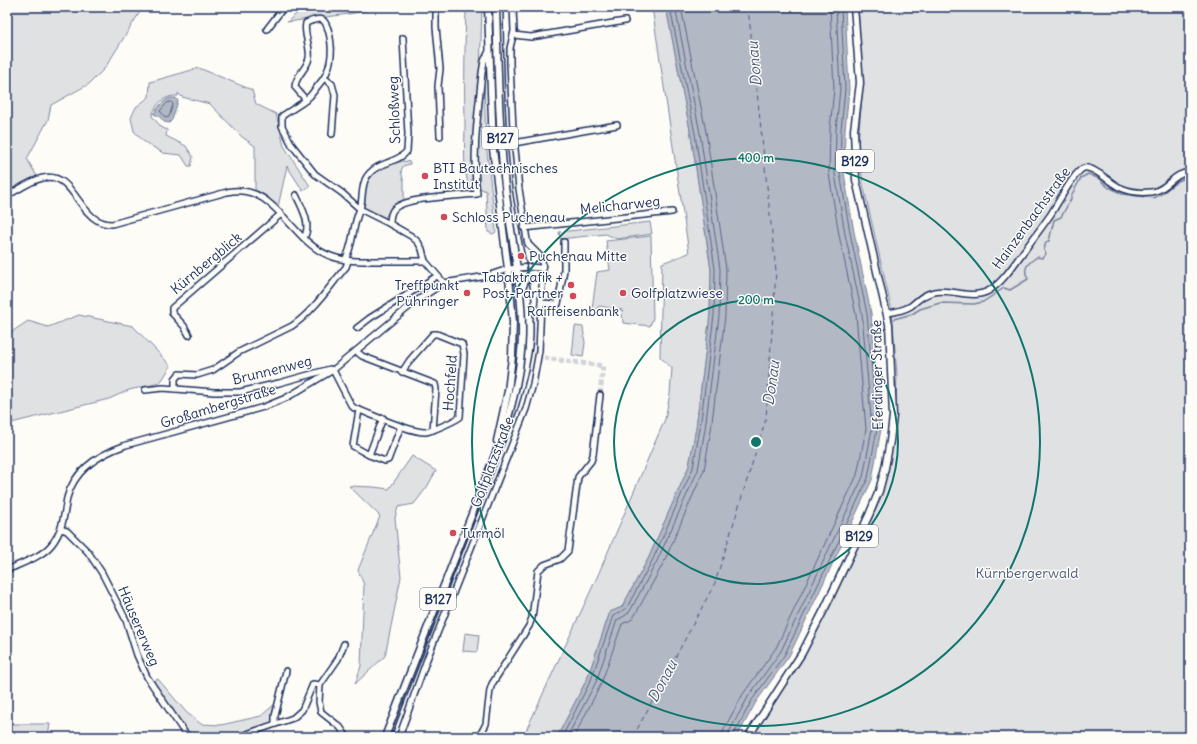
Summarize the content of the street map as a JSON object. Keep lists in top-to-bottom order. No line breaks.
{"streets":{"main road":["B127","B129","Eferdinger Straße"],"street":["Schloßweg","Melicharweg","Hainzenbachstraße","Kürnbergblick","Brunnenweg","Hochfeld","Großambergstraße","Golfplatzstraße","Häusererweg"]},"crossings":[["B127","Großambergstraße"],["Melicharweg","Golfplatzstraße"],["Hainzenbachstraße","Eferdinger Straße"],["Brunnenweg","Großambergstraße"],["Hochfeld","Großambergstraße"],["Großambergstraße","Häusererweg"]],"water":["Donau"],"parks":["Kürnbergerwald"],"places":["BTI Bautechnisches Institut","Schloss Puchenau","Puchenau Mitte","Tabaktrafik + Post-Partner","Treffpunkt Pühringer","Golfplatzwiese","Raiffeisenbank","Turmöl"],"rings":["400 m","200 m"]}
